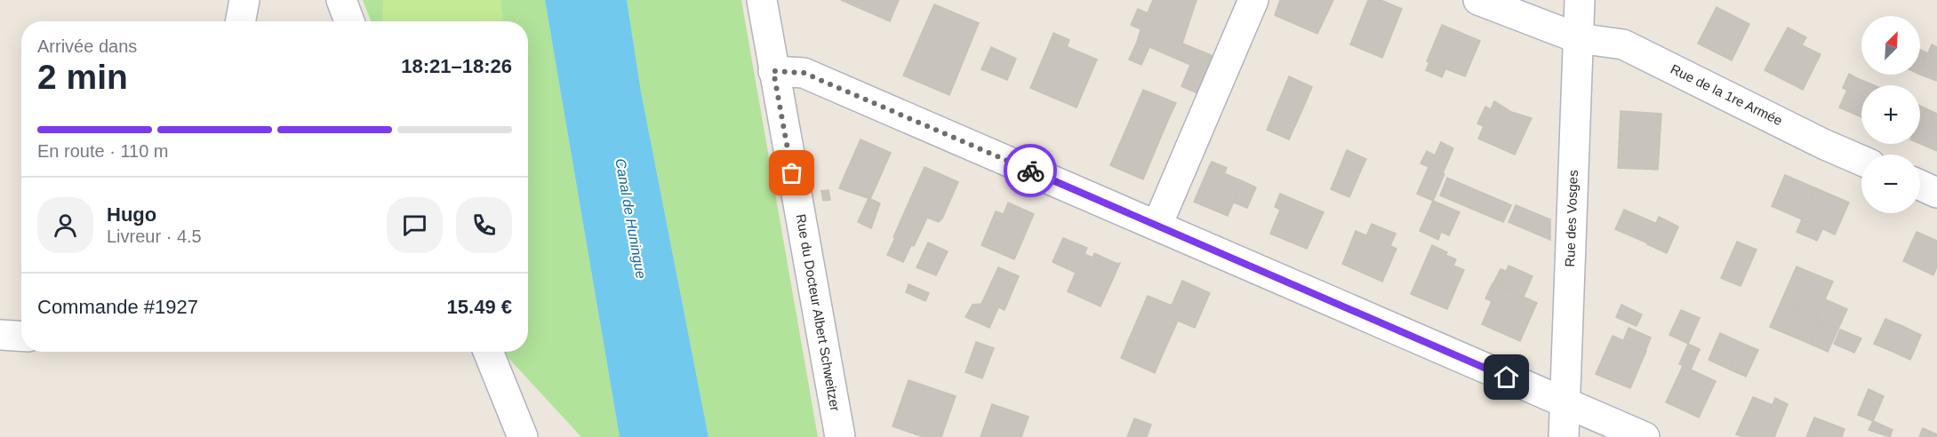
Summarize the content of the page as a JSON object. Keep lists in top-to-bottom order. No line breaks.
{"streets":{"street":["Rue de la 1re Armée","Rue des Vosges","Rue du Docteur Albert Schweitzer"]},"crossings":[["Rue de la 1re Armée","Rue des Vosges"]],"water":["Canal de Huningue"],"north":"top right","page":{"map_buttons":["+","−"],"heading":["2 min","Arrivée dans","18:21–18:26"],"panel":["Hugo","Livreur · 4.5","Commande #1927","15.49 €"],"bar":"En route · 110 m"}}
